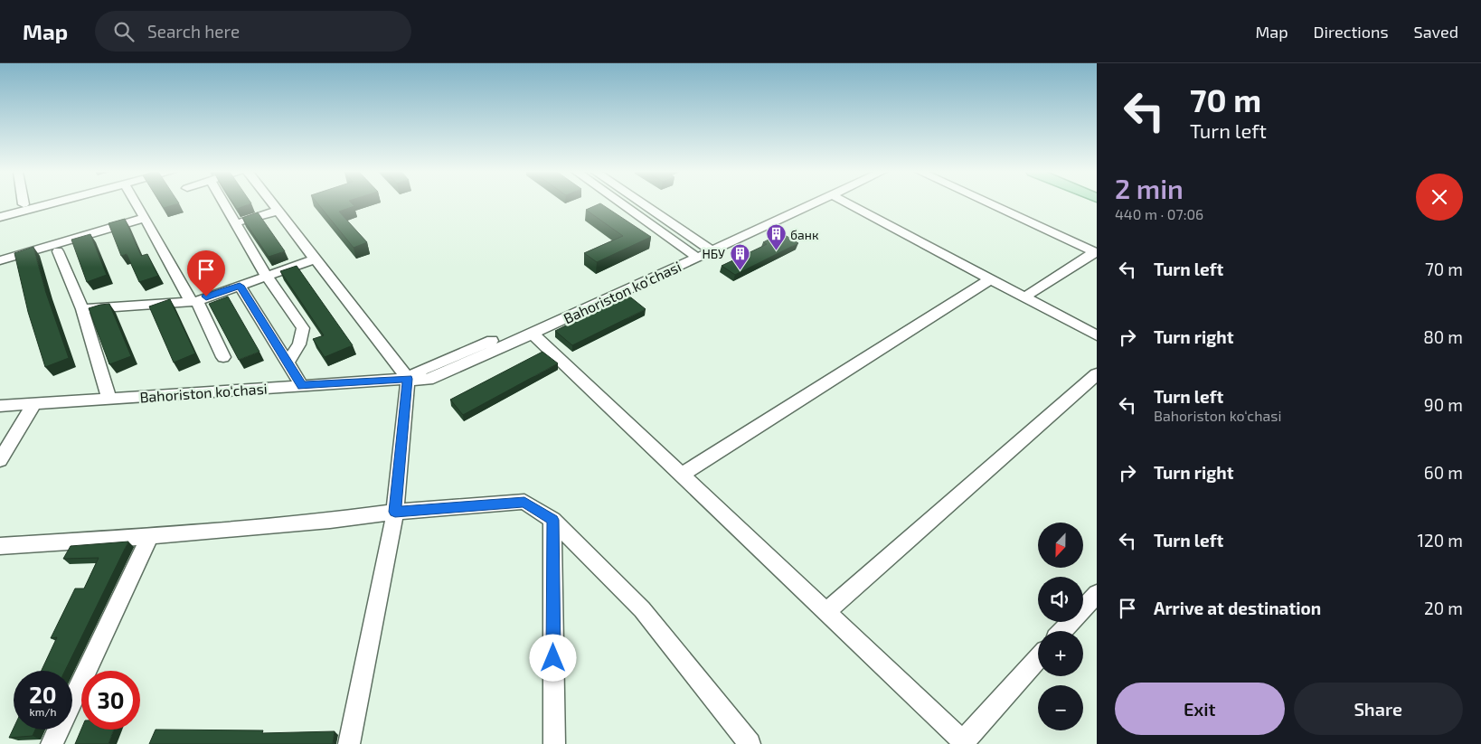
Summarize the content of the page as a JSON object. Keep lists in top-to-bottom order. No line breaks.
{"streets":{"street":["Bahoriston ko‘chasi"]},"places":{"building":["банк","НБУ"]},"north":"bottom","page":{"header":"Map","search":"Search here","nav":["Map","Directions","Saved"],"turn":["70 m","Turn left"],"heading":["2 min","440 m · 07:06"],"list":[{"name":"Turn left","value":"70 m"},{"name":"Turn right","value":"80 m"},{"name":"Turn left","note":"Bahoriston ko‘chasi","value":"90 m"},{"name":"Turn right","value":"60 m"},{"name":"Turn left","value":"120 m"},{"name":"Arrive at destination","value":"20 m"}],"map_buttons":["+","−"],"speed":"20 km/h","limit":"30","buttons":["Exit","Share"]}}
